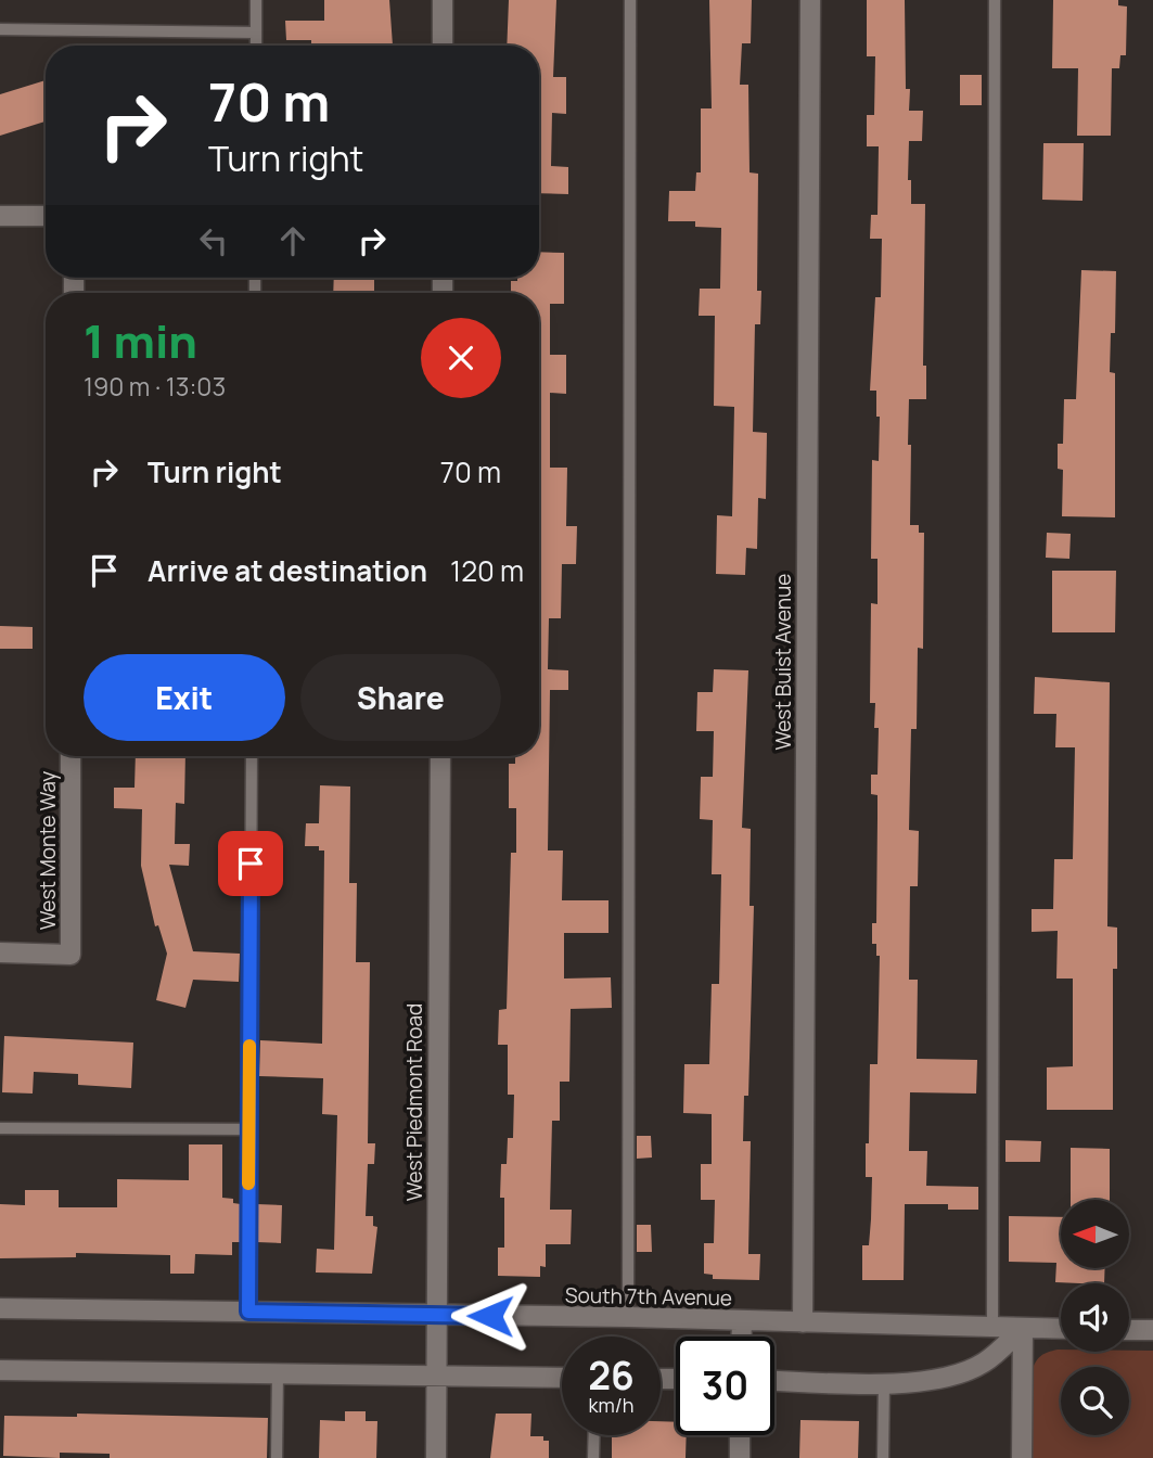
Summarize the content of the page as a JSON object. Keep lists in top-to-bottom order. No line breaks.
{"streets":{"street":["West Buist Avenue","West Monte Way","West Piedmont Road","South 7th Avenue"]},"crossings":[["West Buist Avenue","South 7th Avenue"],["West Piedmont Road","South 7th Avenue"]],"north":"left","page":{"turn":["70 m","Turn right"],"heading":["1 min","190 m · 13:03"],"list":[{"name":"Turn right","value":"70 m"},{"name":"Arrive at destination","value":"120 m"}],"buttons":["Exit","Share"],"speed":"26 km/h","limit":"30"}}
